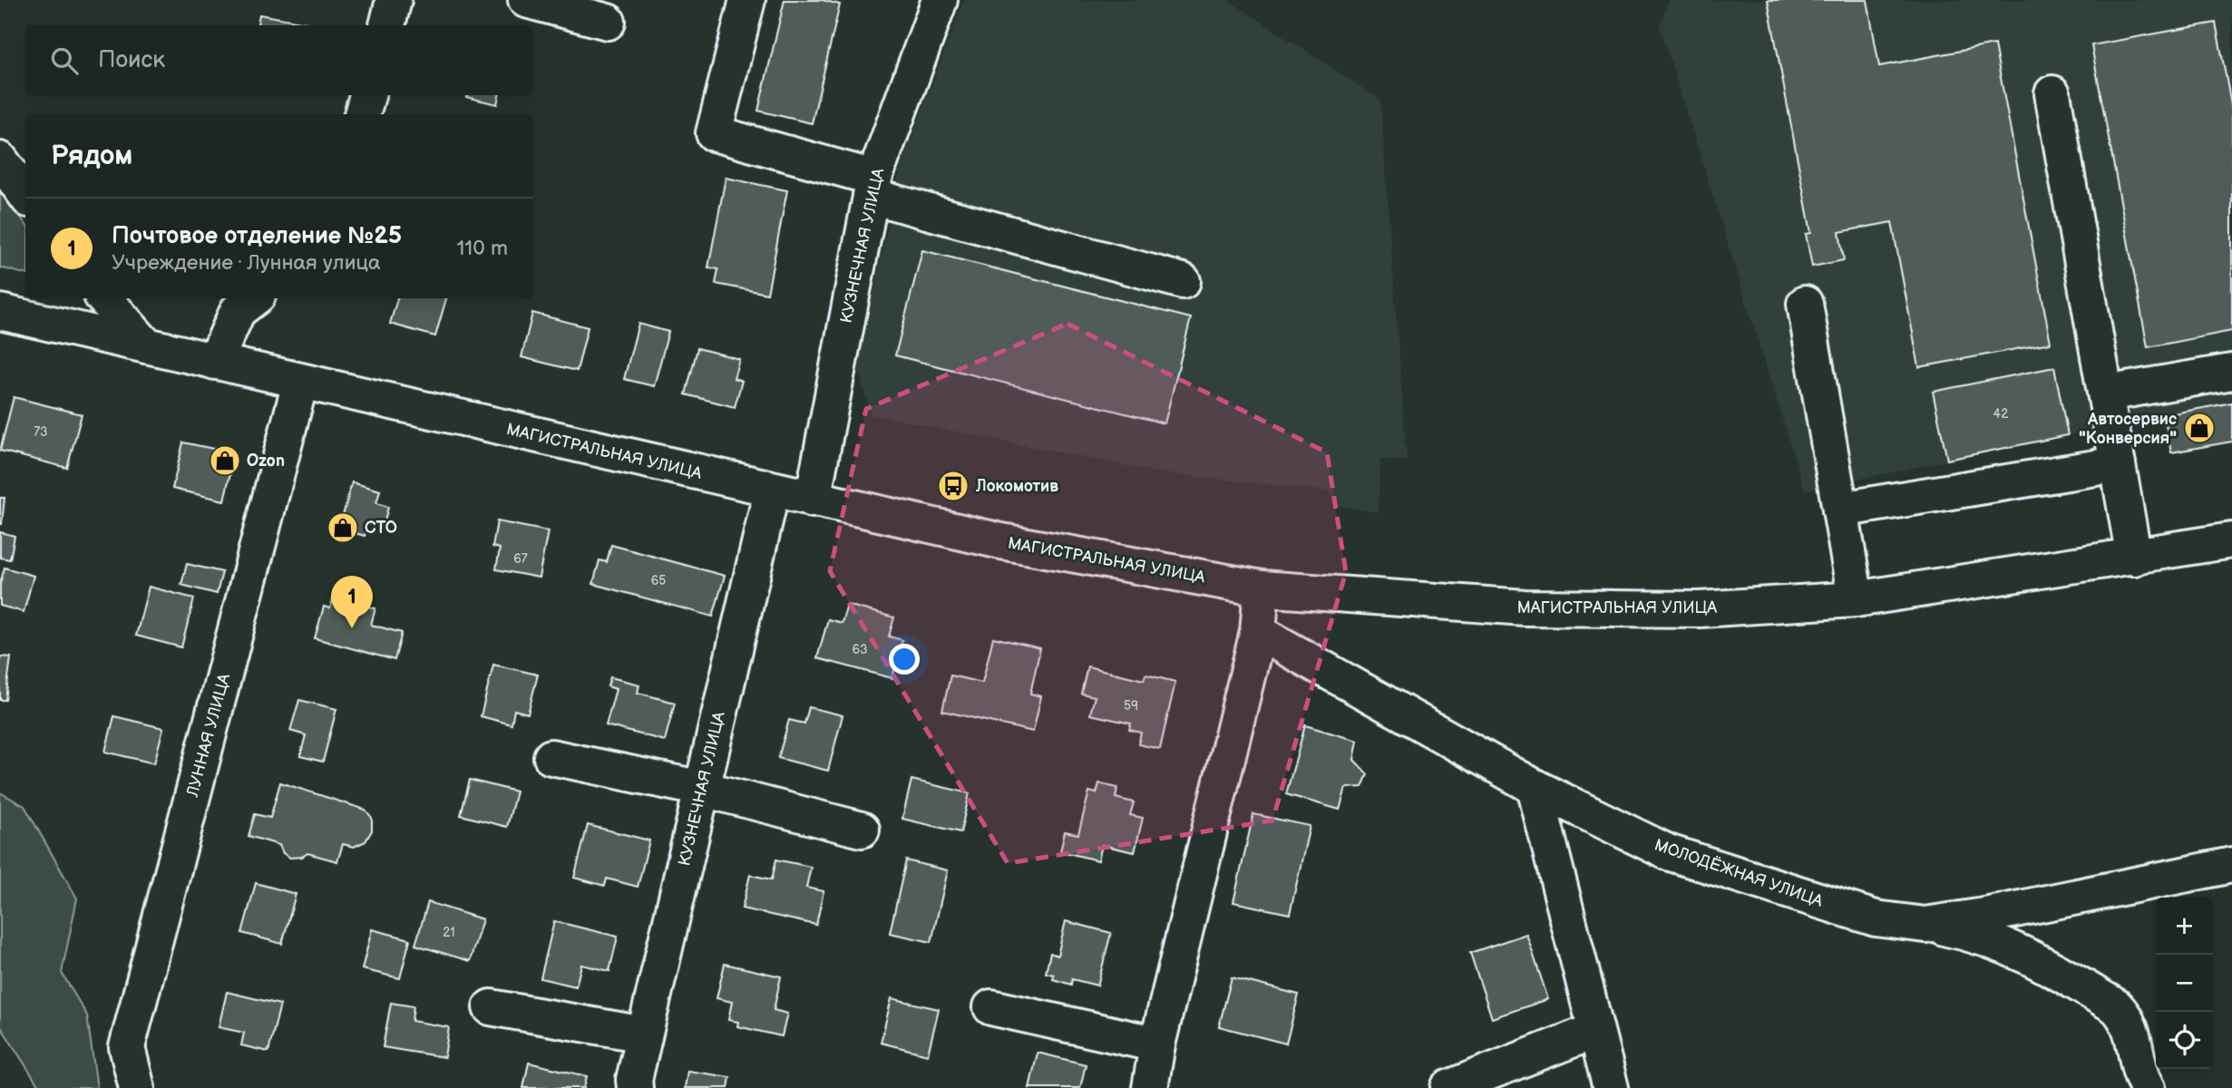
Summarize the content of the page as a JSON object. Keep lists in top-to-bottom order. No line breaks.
{"streets":{"street":["КУЗНЕЧНАЯ УЛИЦА","МАГИСТРАЛЬНАЯ УЛИЦА","ЛУННАЯ УЛИЦА","МОЛОДЁЖНАЯ УЛИЦА"]},"crossings":[["КУЗНЕЧНАЯ УЛИЦА","МАГИСТРАЛЬНАЯ УЛИЦА"],["МАГИСТРАЛЬНАЯ УЛИЦА","ЛУННАЯ УЛИЦА"]],"places":{"shop":["Автосервис \"Конверсия\"","Ozon","СТО"],"bus stop":["Локомотив"]},"house_numbers":["42","73","67","65","63","59","21"],"page":{"search":"Поиск","heading":"Рядом","list":[{"mark":"1","name":"Почтовое отделение №25","note":"Учреждение · Лунная улица","value":"110 m"}],"pins":"1","map_buttons":["+","−"]}}
